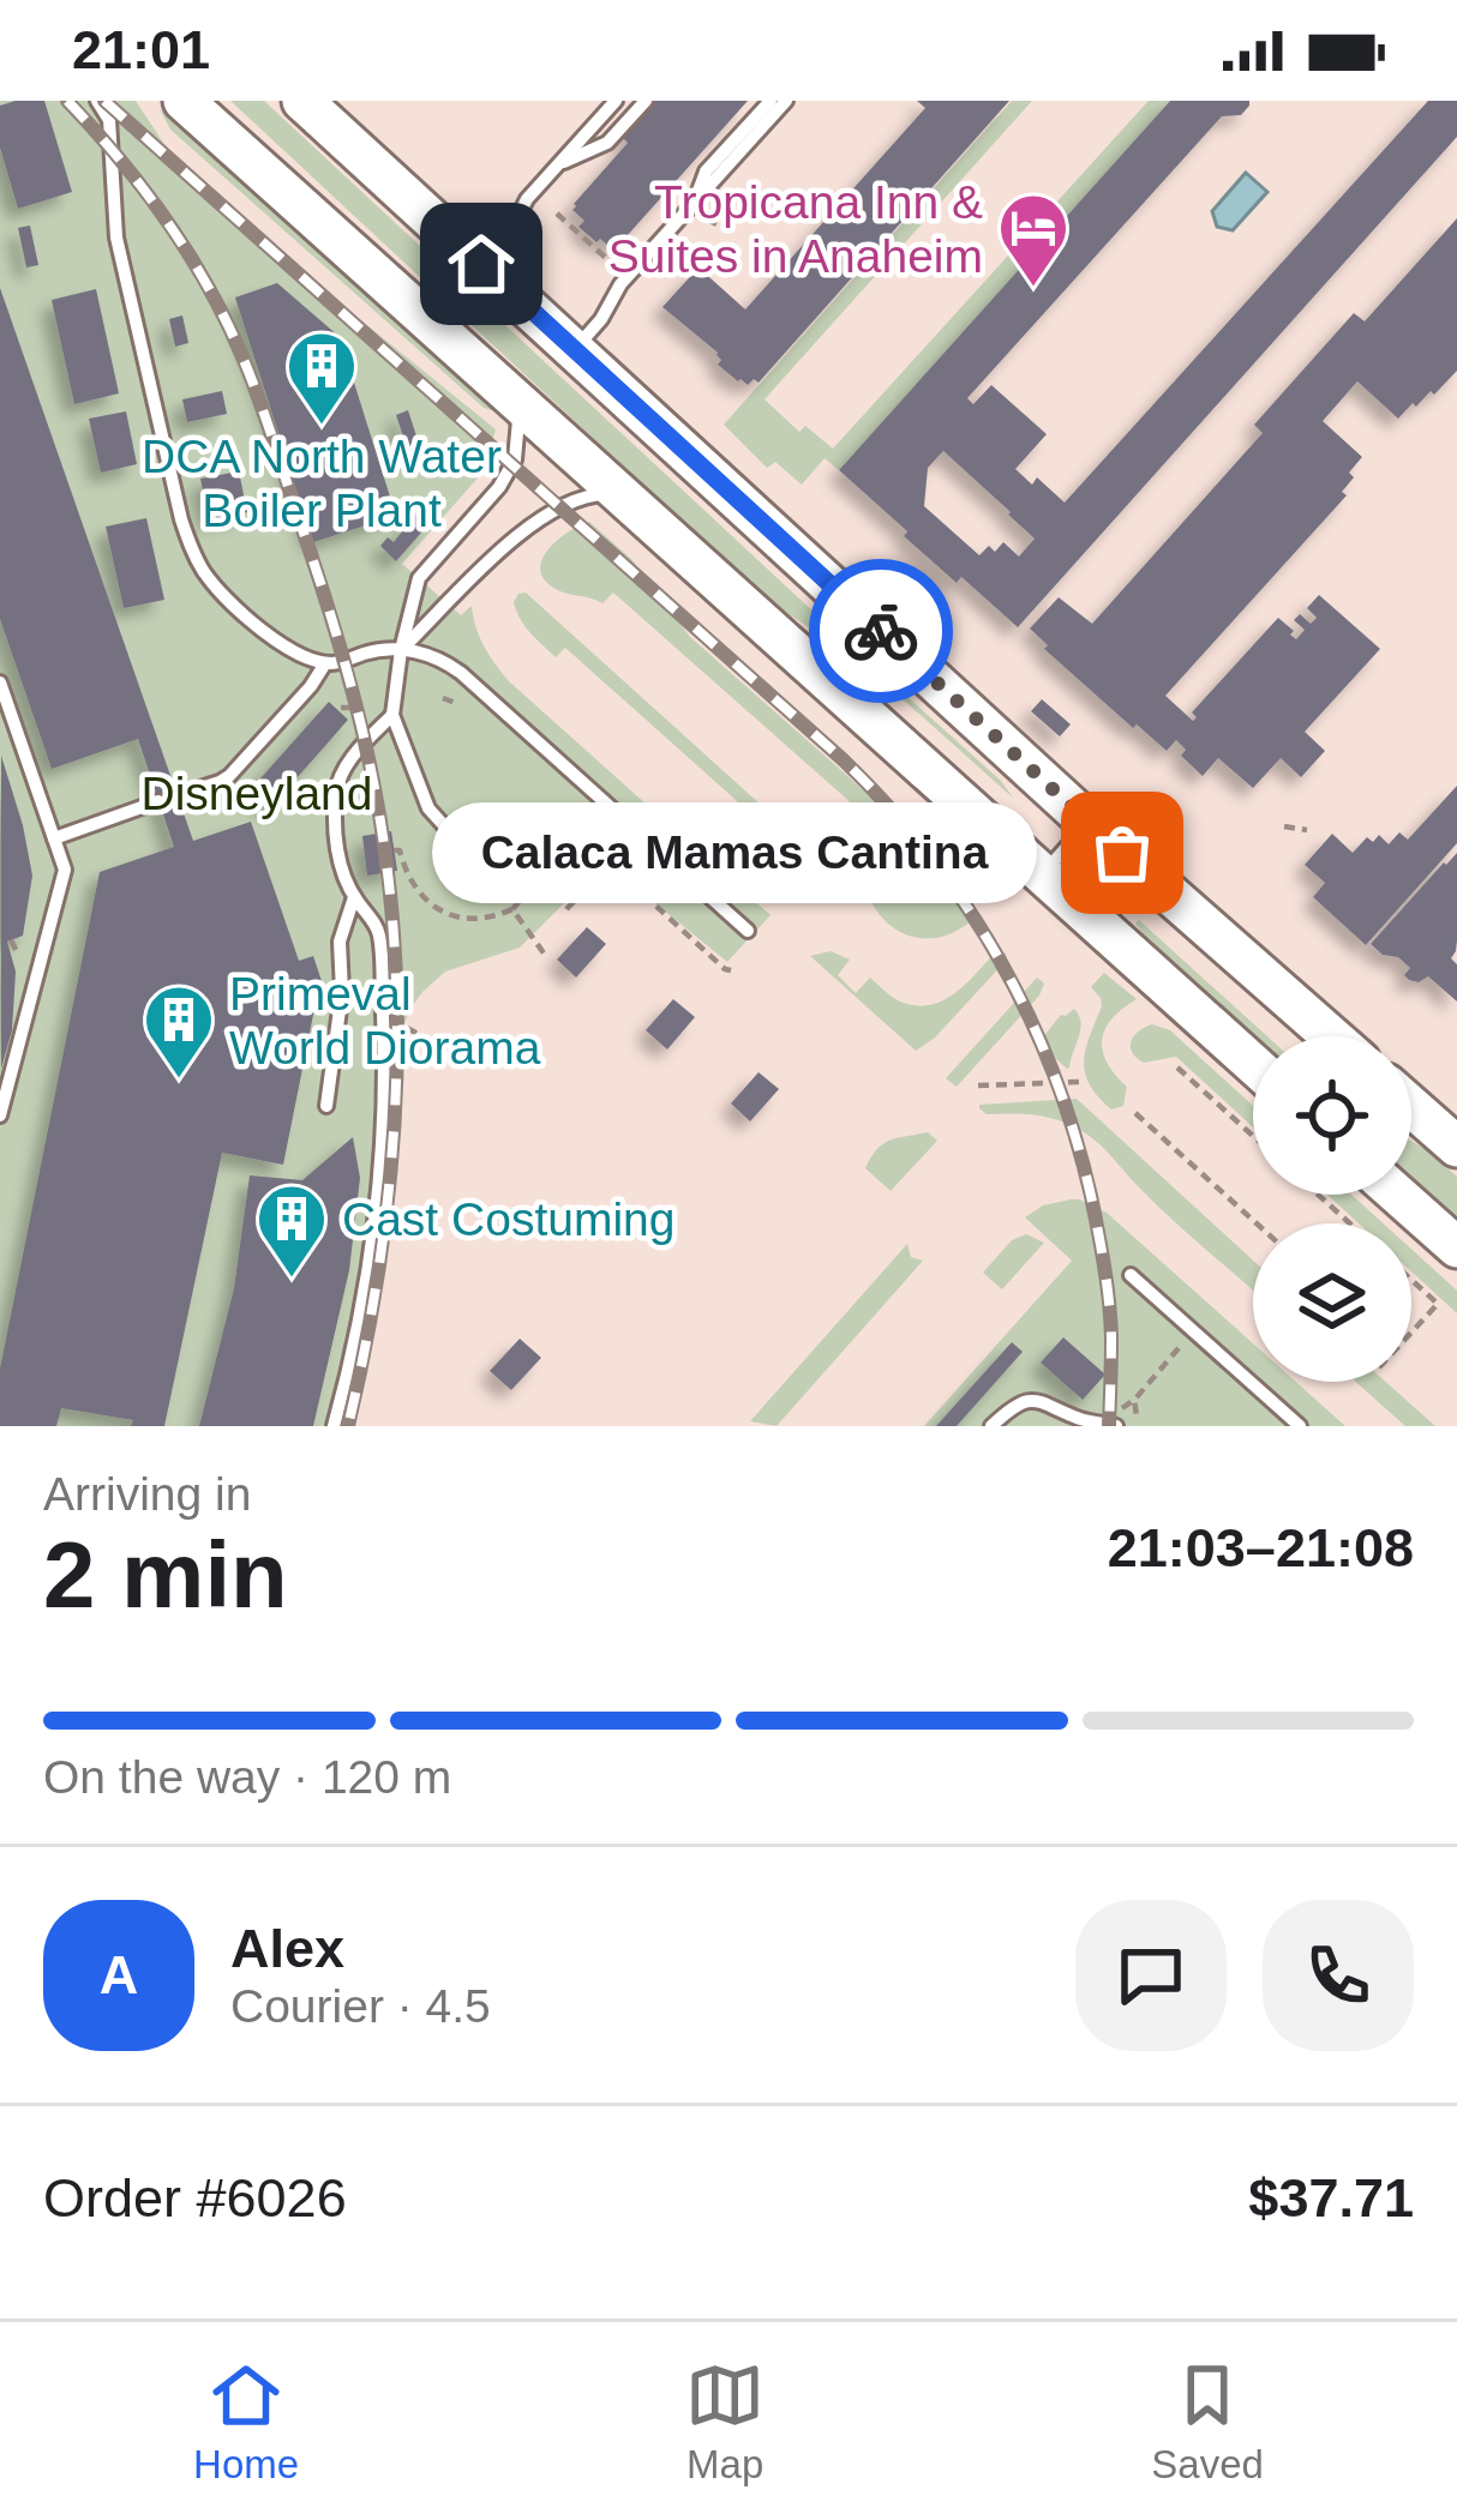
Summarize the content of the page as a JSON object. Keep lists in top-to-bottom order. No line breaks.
{"parks":["Disneyland"],"places":{"hotel":["Tropicana Inn & Suites in Anaheim"],"building":["DCA North Water Boiler Plant","Primeval World Diorama","Cast Costuming"],"other":["Calaca Mamas Cantina"]},"page":{"status":"21:01","bubble":"Calaca Mamas Cantina","heading":["2 min","Arriving in","21:03–21:08"],"panel":["Alex","Courier · 4.5","Order #6026","$37.71"],"bar":"On the way · 120 m","round":"A","tabs":["Home","Map","Saved"]}}
